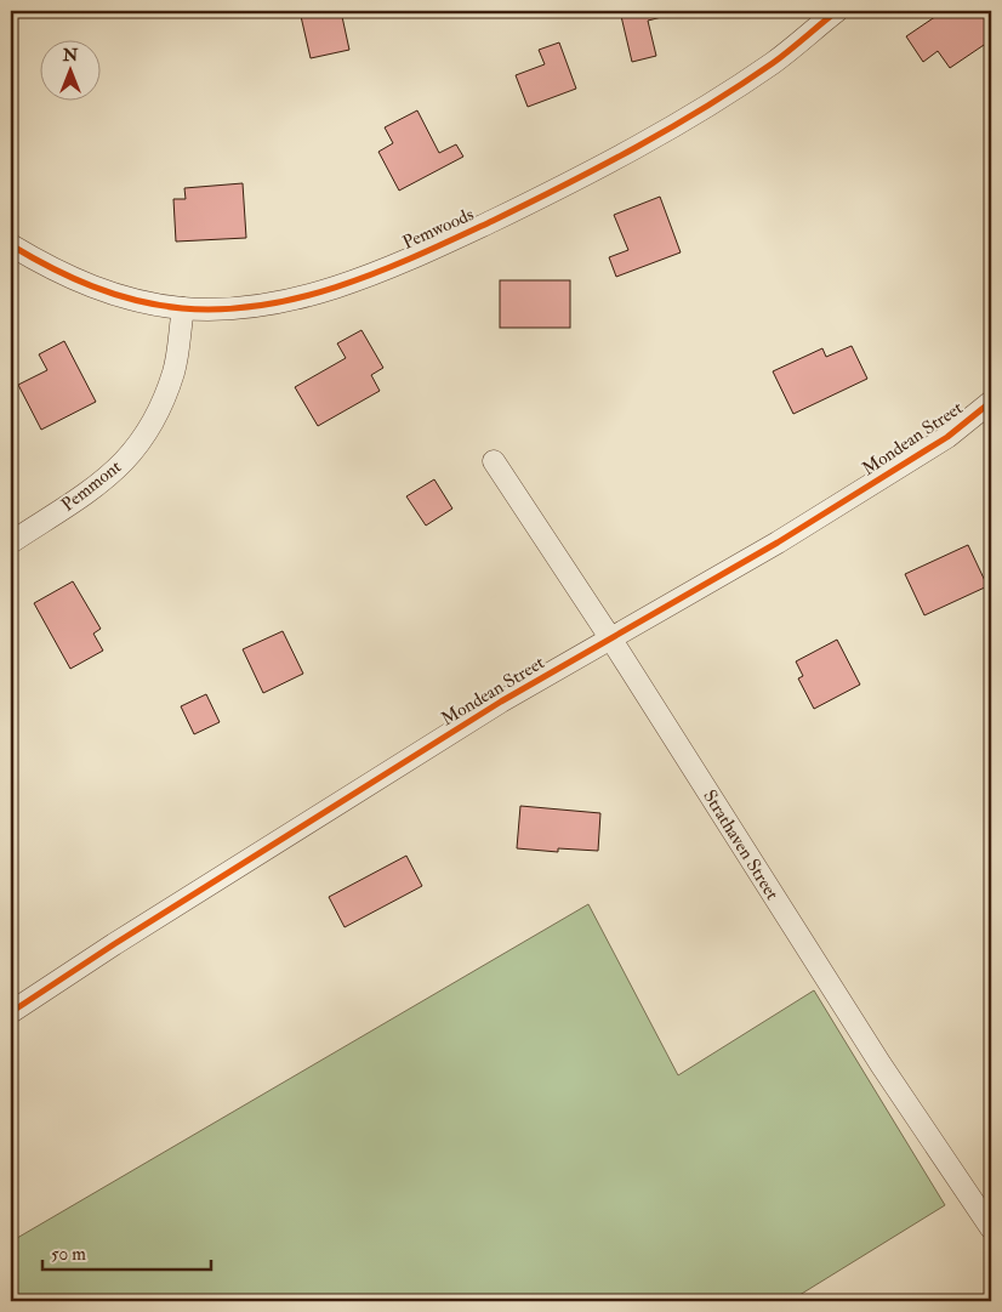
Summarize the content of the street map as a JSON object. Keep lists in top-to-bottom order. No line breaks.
{"streets":{"street":["Pemwoods","Mondean Street","Pemmont","Strathaven Street"]},"crossings":[["Pemwoods","Pemmont"],["Mondean Street","Strathaven Street"]],"scale_bar":"50 m","north":"top"}
